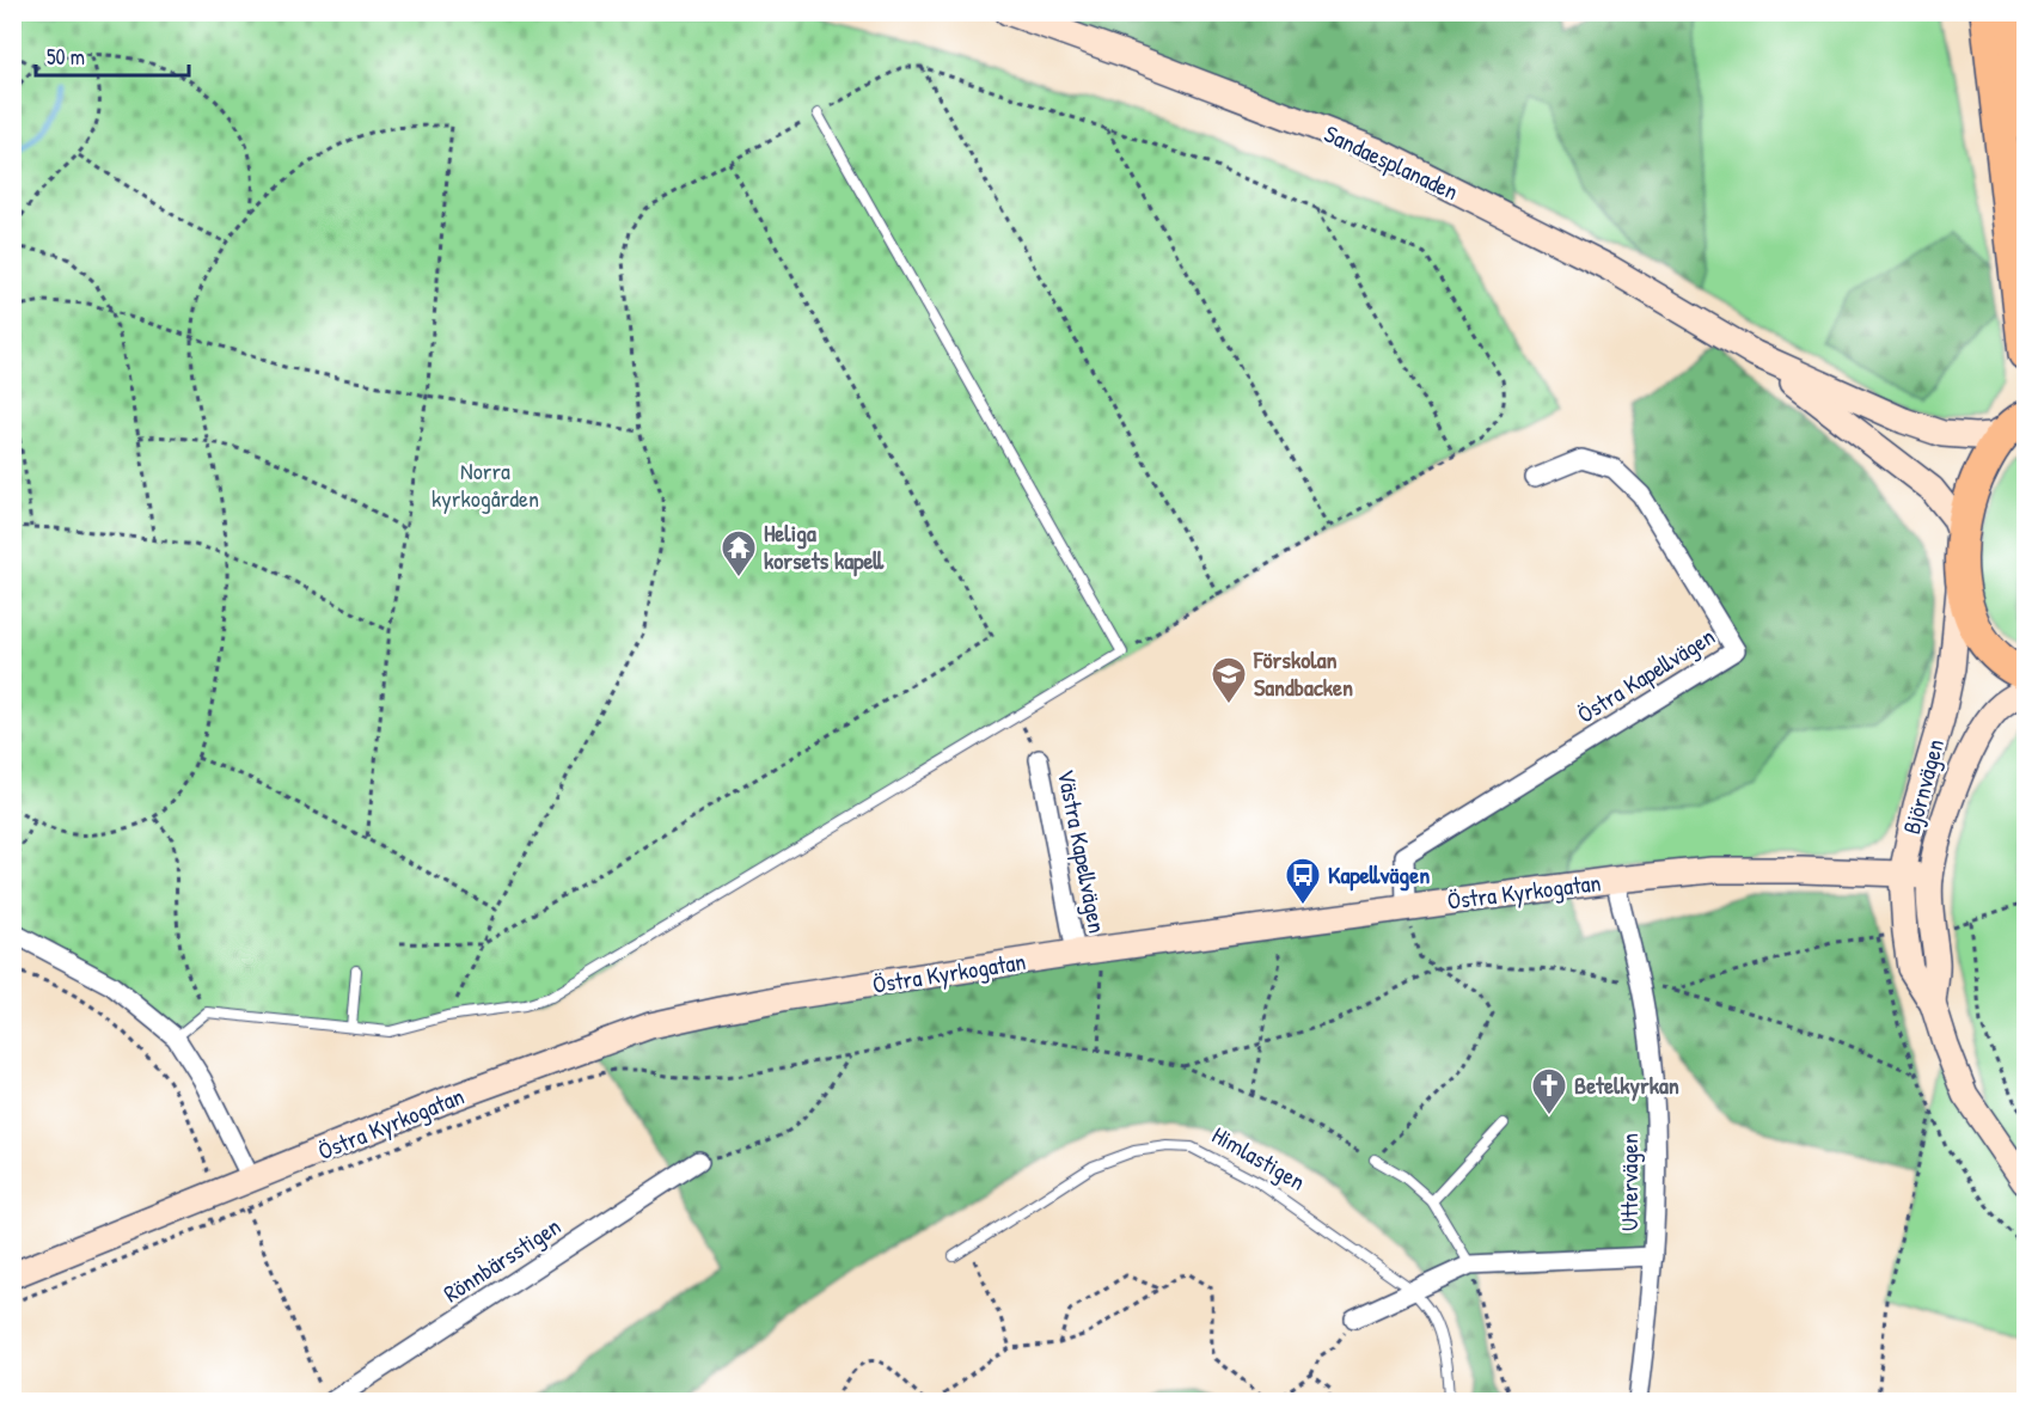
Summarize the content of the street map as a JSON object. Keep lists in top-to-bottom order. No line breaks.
{"streets":{"street":["Sandaesplanaden","Östra Kapellvägen","Björnvägen","Västra Kapellvägen","Östra Kyrkogatan","Uttervägen","Rönnbärsstigen"],"lane":["Himlastigen"]},"crossings":[["Sandaesplanaden","Björnvägen"],["Östra Kapellvägen","Östra Kyrkogatan"],["Björnvägen","Östra Kyrkogatan"],["Västra Kapellvägen","Östra Kyrkogatan"],["Östra Kyrkogatan","Uttervägen"]],"parks":["Norra kyrkogården"],"places":{"temple":["Heliga korsets kapell"],"school or university":["Förskolan Sandbacken"],"bus stop":["Kapellvägen"],"church":["Betelkyrkan"]},"scale_bar":"50 m"}
